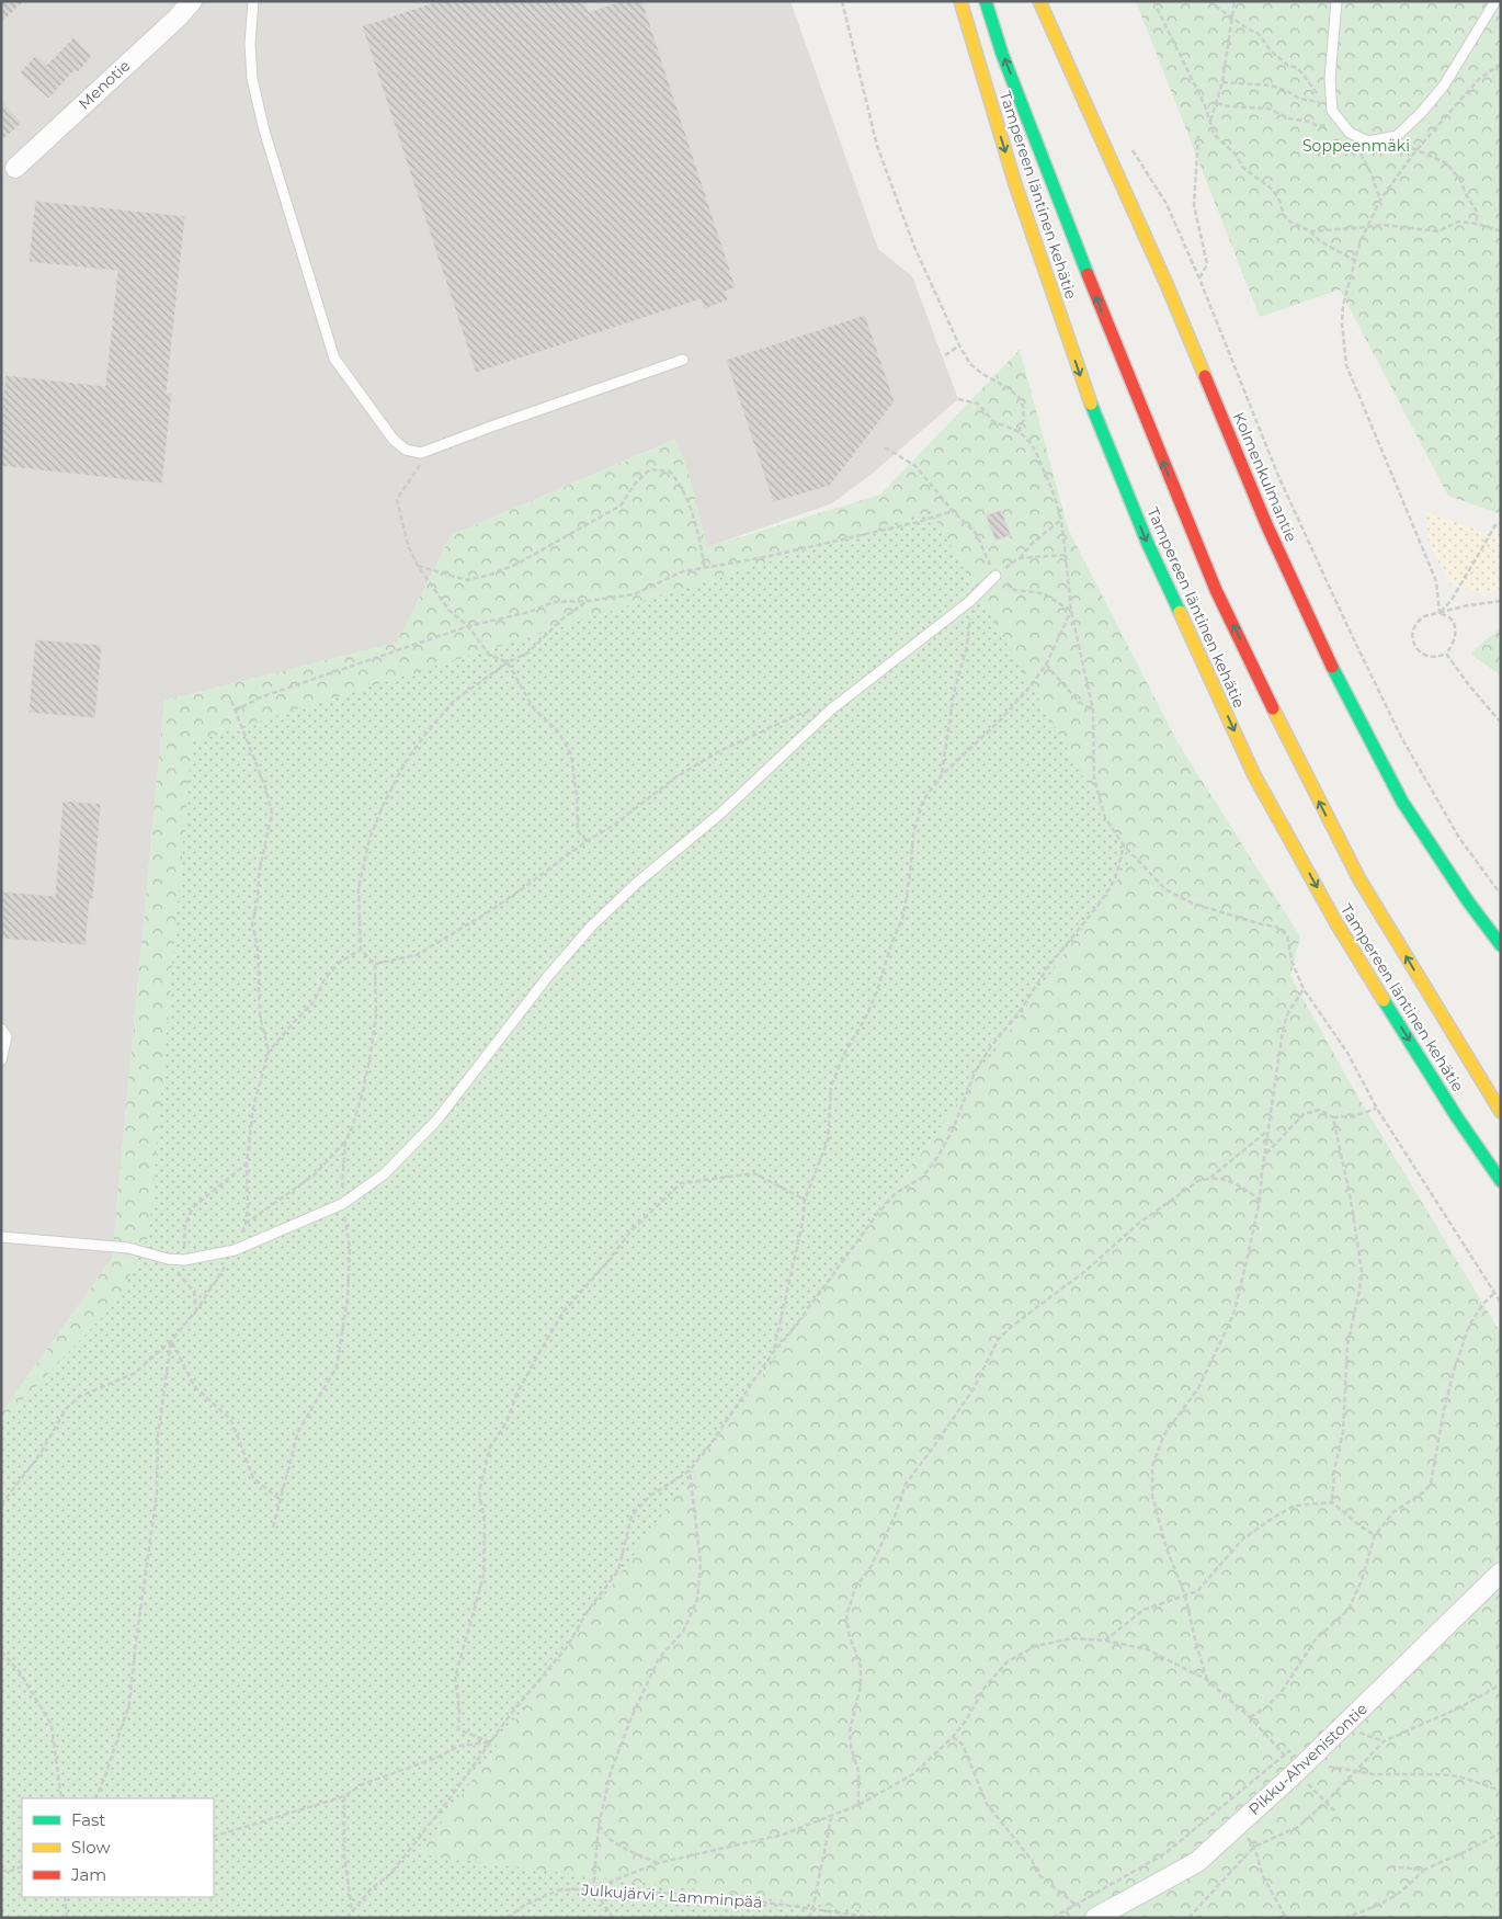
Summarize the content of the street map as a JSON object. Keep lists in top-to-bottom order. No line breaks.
{"streets":{"main road":["Tampereen läntinen kehätie","Kolmenkulmantie"],"street":["Menotie","Pikku-Ahvenistontie"],"path":["Julkujärvi - Lamminpää"]},"parks":["Soppeenmäki"],"legend":["Fast","Slow","Jam"]}
